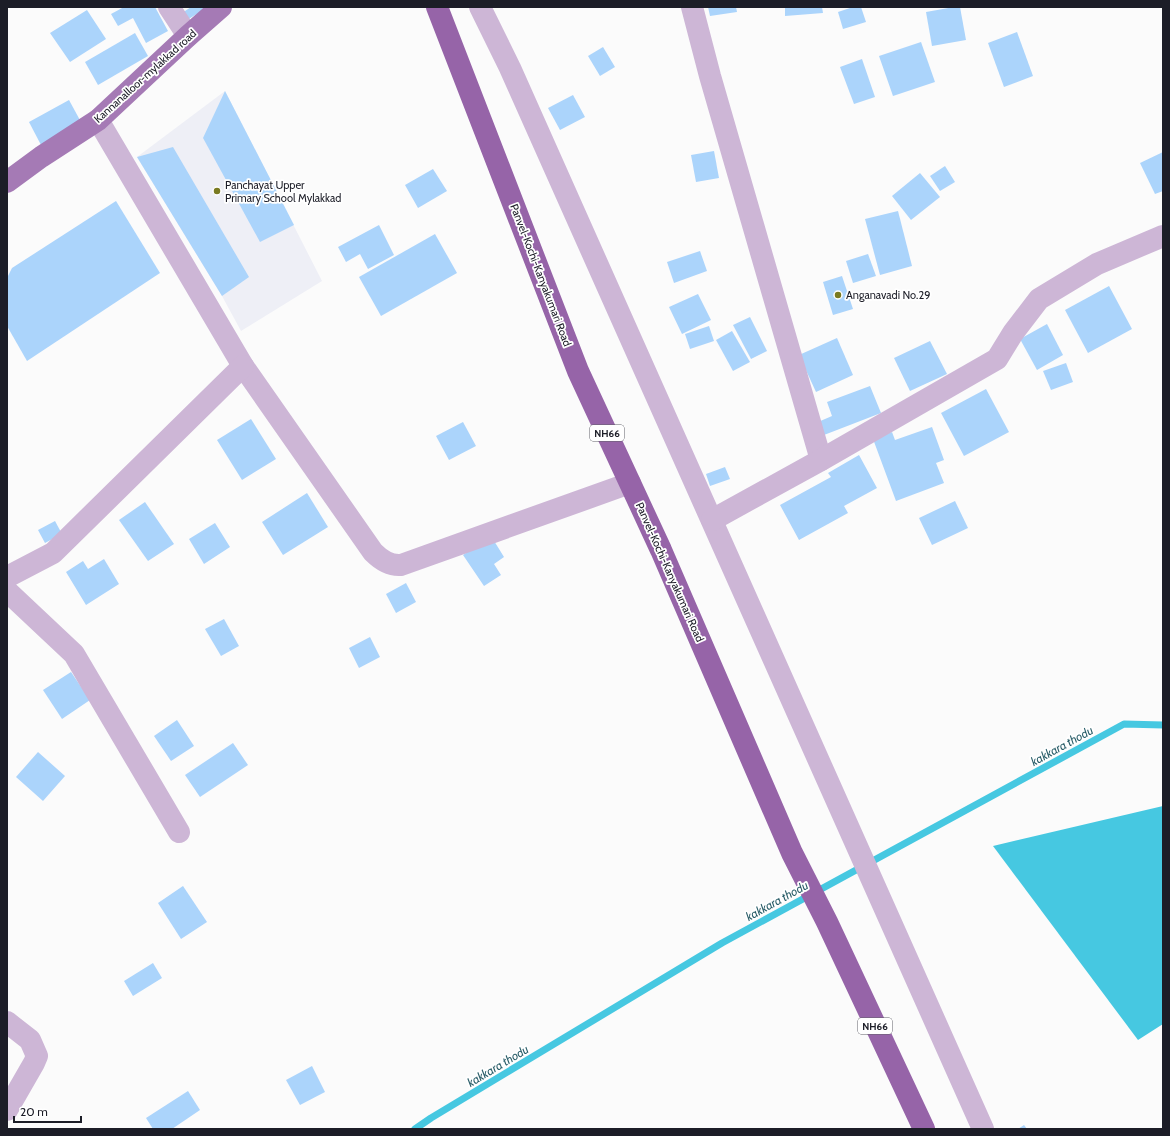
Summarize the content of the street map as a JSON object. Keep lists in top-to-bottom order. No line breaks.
{"streets":{"highway":["Panvel-Kochi-Kanyakumari Road","NH66"],"main road":["Kannanalloor-mylakkad road"]},"water":["kakkara thodu"],"places":["Panchayat Upper Primary School Mylakkad","Anganavadi No.29"],"scale_bar":"20 m"}
